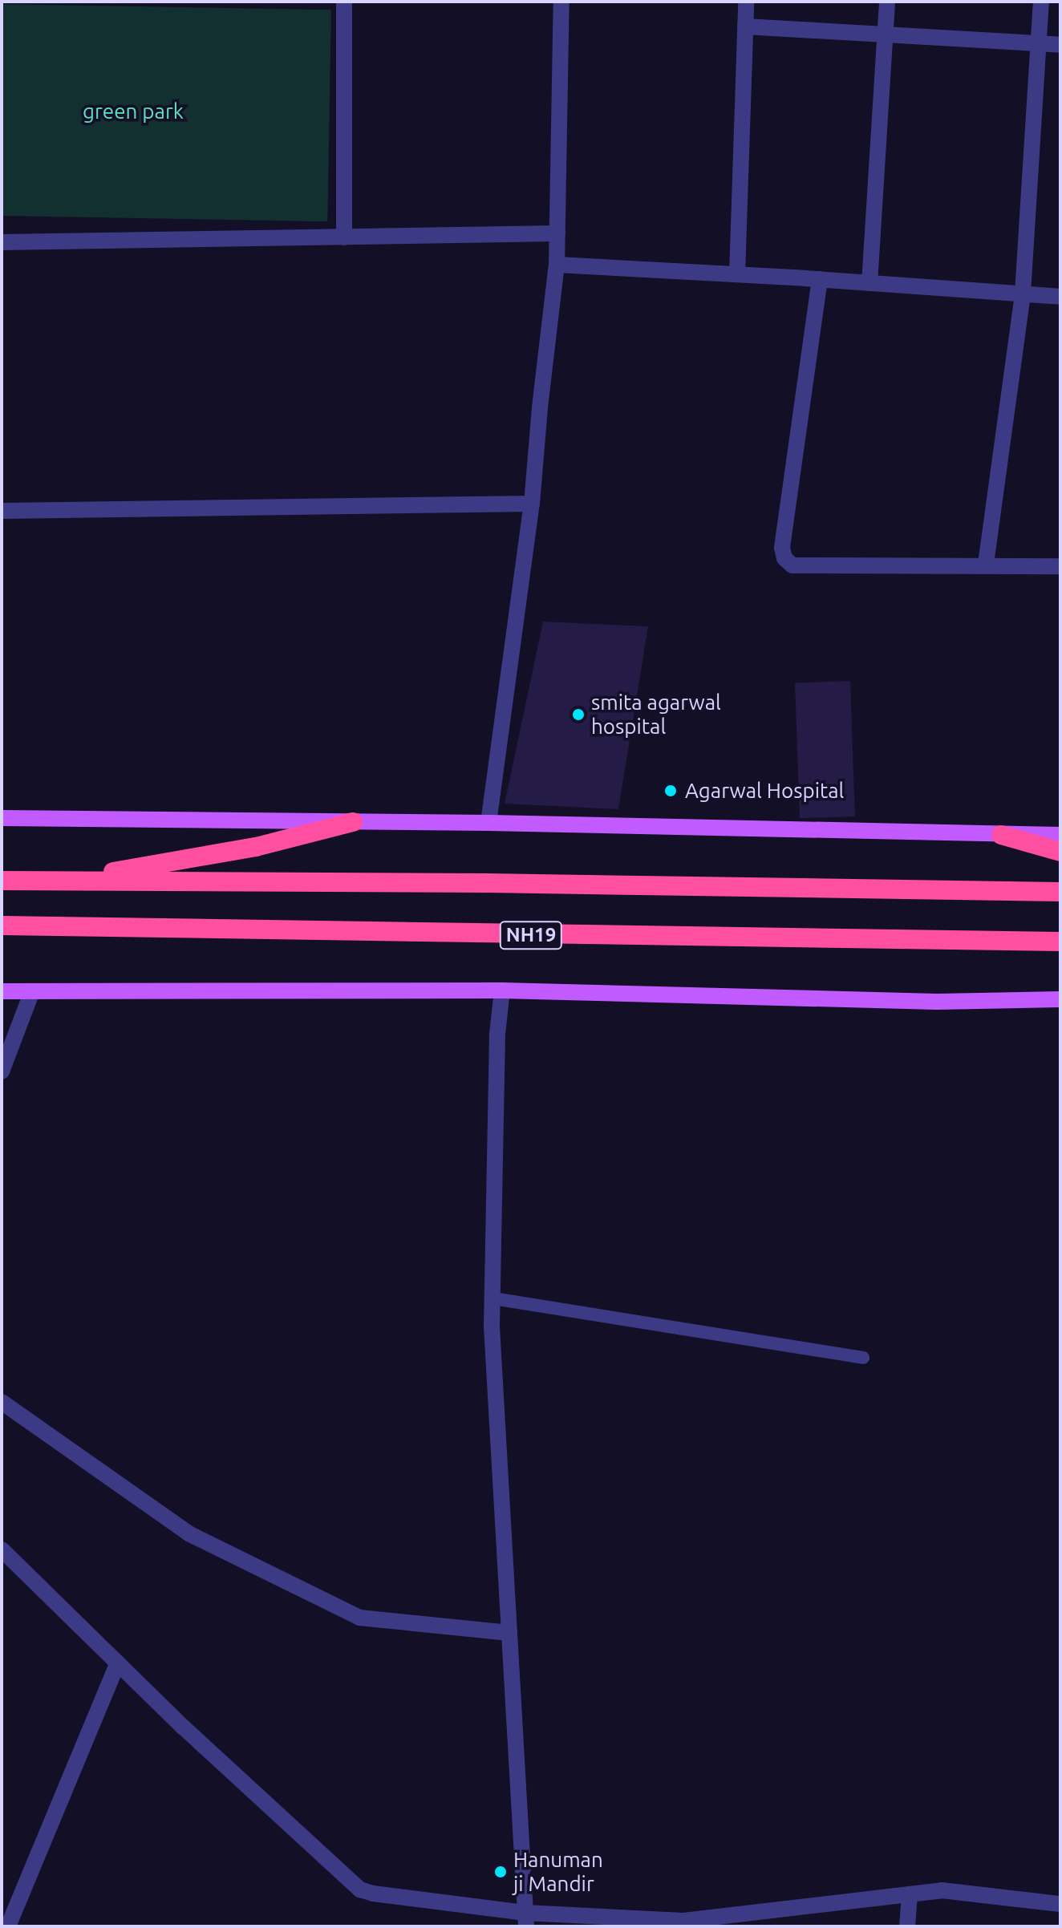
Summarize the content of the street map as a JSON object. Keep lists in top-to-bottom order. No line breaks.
{"streets":{"highway":["NH19"]},"parks":["green park"],"places":["smita agarwal hospital","Agarwal Hospital","Hanuman ji Mandir"]}
